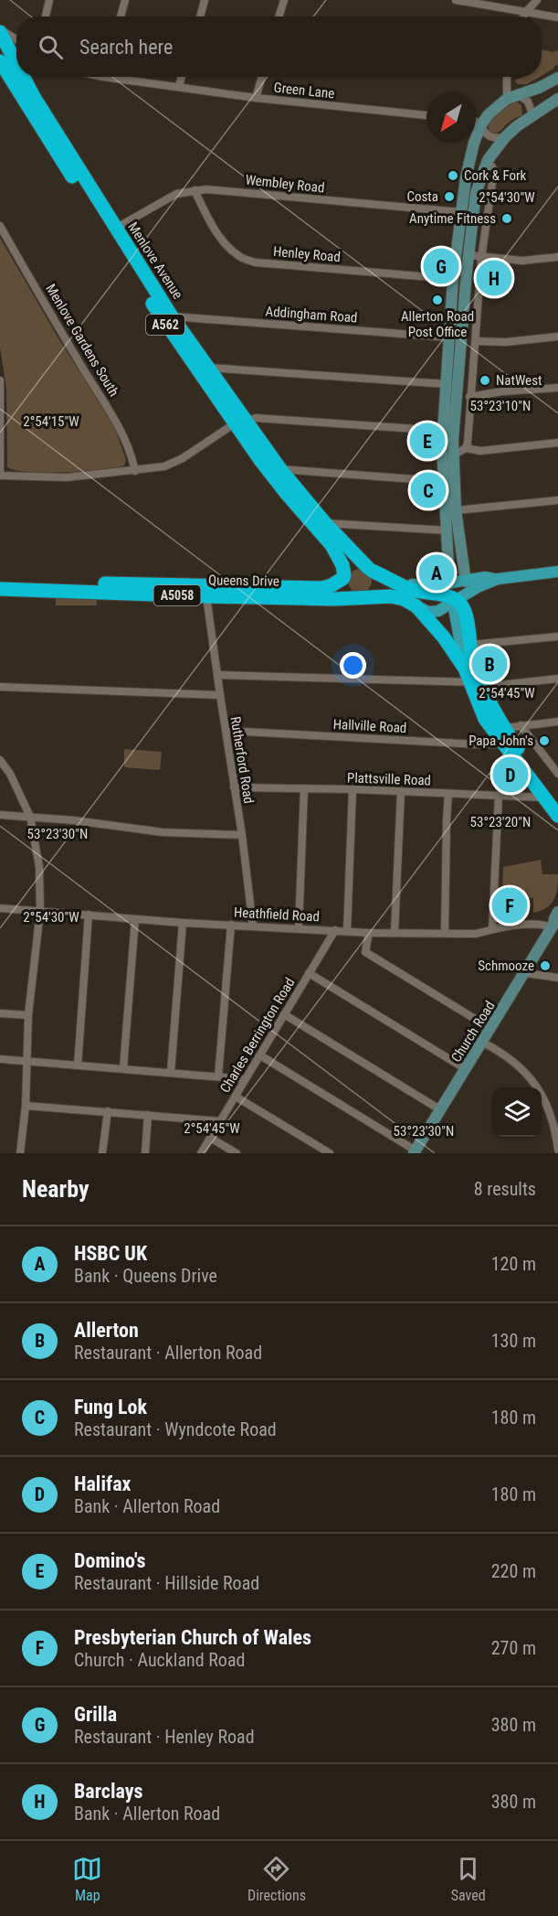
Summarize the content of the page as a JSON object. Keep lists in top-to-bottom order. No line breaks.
{"streets":{"highway":["Menlove Avenue","A562","Queens Drive","A5058"],"main road":["Church Road"],"street":["Green Lane","Wembley Road","Henley Road","Addingham Road","Menlove Gardens South","Hallville Road","Rutherford Road","Plattsville Road","Heathfield Road","Charles Berrington Road"]},"crossings":[["Wembley Road","Henley Road"],["Wembley Road","Menlove Avenue"],["Menlove Avenue","Addingham Road"],["Menlove Avenue","A562"],["Menlove Avenue","Queens Drive"],["A562","Queens Drive"],["Queens Drive","Rutherford Road"],["Hallville Road","Rutherford Road"],["Rutherford Road","Plattsville Road"],["Rutherford Road","Heathfield Road"],["Heathfield Road","Church Road"],["Heathfield Road","Charles Berrington Road"]],"places":["Cork & Fork","Costa","Anytime Fitness","Allerton Road Post Office","NatWest","Papa John's","Schmooze"],"north":"bottom left","page":{"search":"Search here","pins":["G","H","E","C","A","B","D","F"],"heading":["Nearby","8 results"],"list":[{"mark":"A","name":"HSBC UK","note":"Bank · Queens Drive","value":"120 m"},{"mark":"B","name":"Allerton","note":"Restaurant · Allerton Road","value":"130 m"},{"mark":"C","name":"Fung Lok","note":"Restaurant · Wyndcote Road","value":"180 m"},{"mark":"D","name":"Halifax","note":"Bank · Allerton Road","value":"180 m"},{"mark":"E","name":"Domino's","note":"Restaurant · Hillside Road","value":"220 m"},{"mark":"F","name":"Presbyterian Church of Wales","note":"Church · Auckland Road","value":"270 m"},{"mark":"G","name":"Grilla","note":"Restaurant · Henley Road","value":"380 m"},{"mark":"H","name":"Barclays","note":"Bank · Allerton Road","value":"380 m"}],"nav":["Map","Directions","Saved"]},"coordinates":["2°54'30\"W","53°23'10\"N","2°54'15\"W","2°54'45\"W","53°23'20\"N","53°23'30\"N"]}
